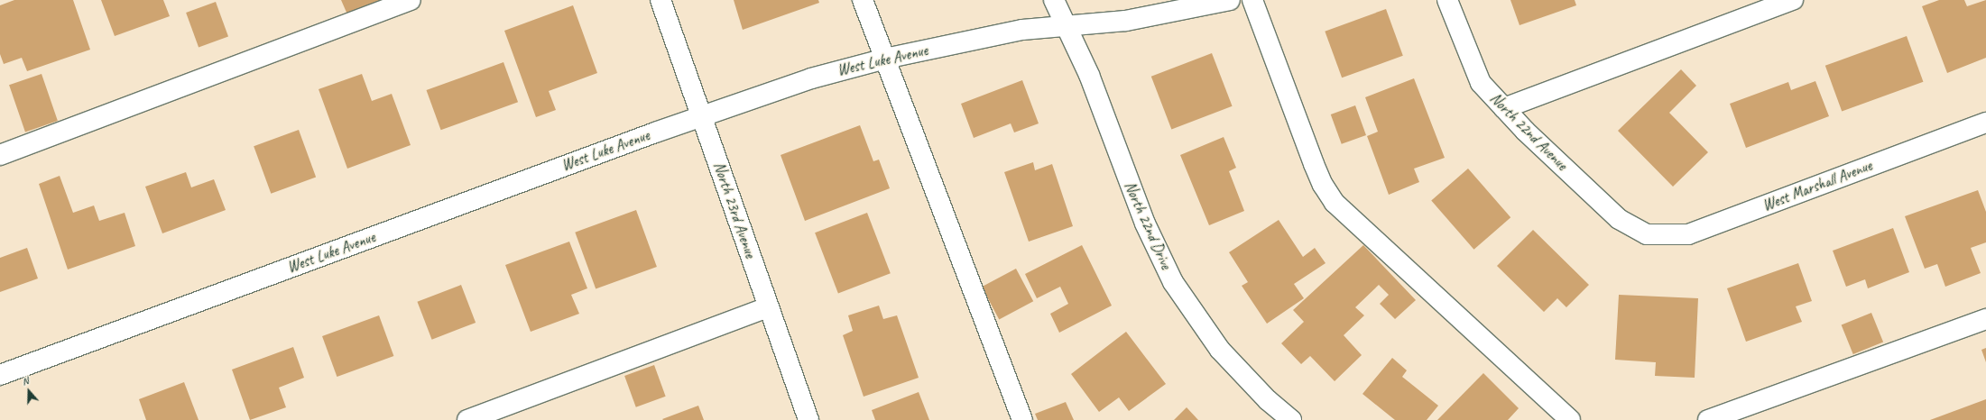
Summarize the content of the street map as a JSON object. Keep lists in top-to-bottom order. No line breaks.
{"streets":{"street":["West Luke Avenue","North 22nd Avenue","West Marshall Avenue","North 23rd Avenue","North 22nd Drive"]},"crossings":[["West Luke Avenue","North 23rd Avenue"],["West Luke Avenue","North 22nd Drive"],["North 22nd Avenue","West Marshall Avenue"]],"north":"top"}
